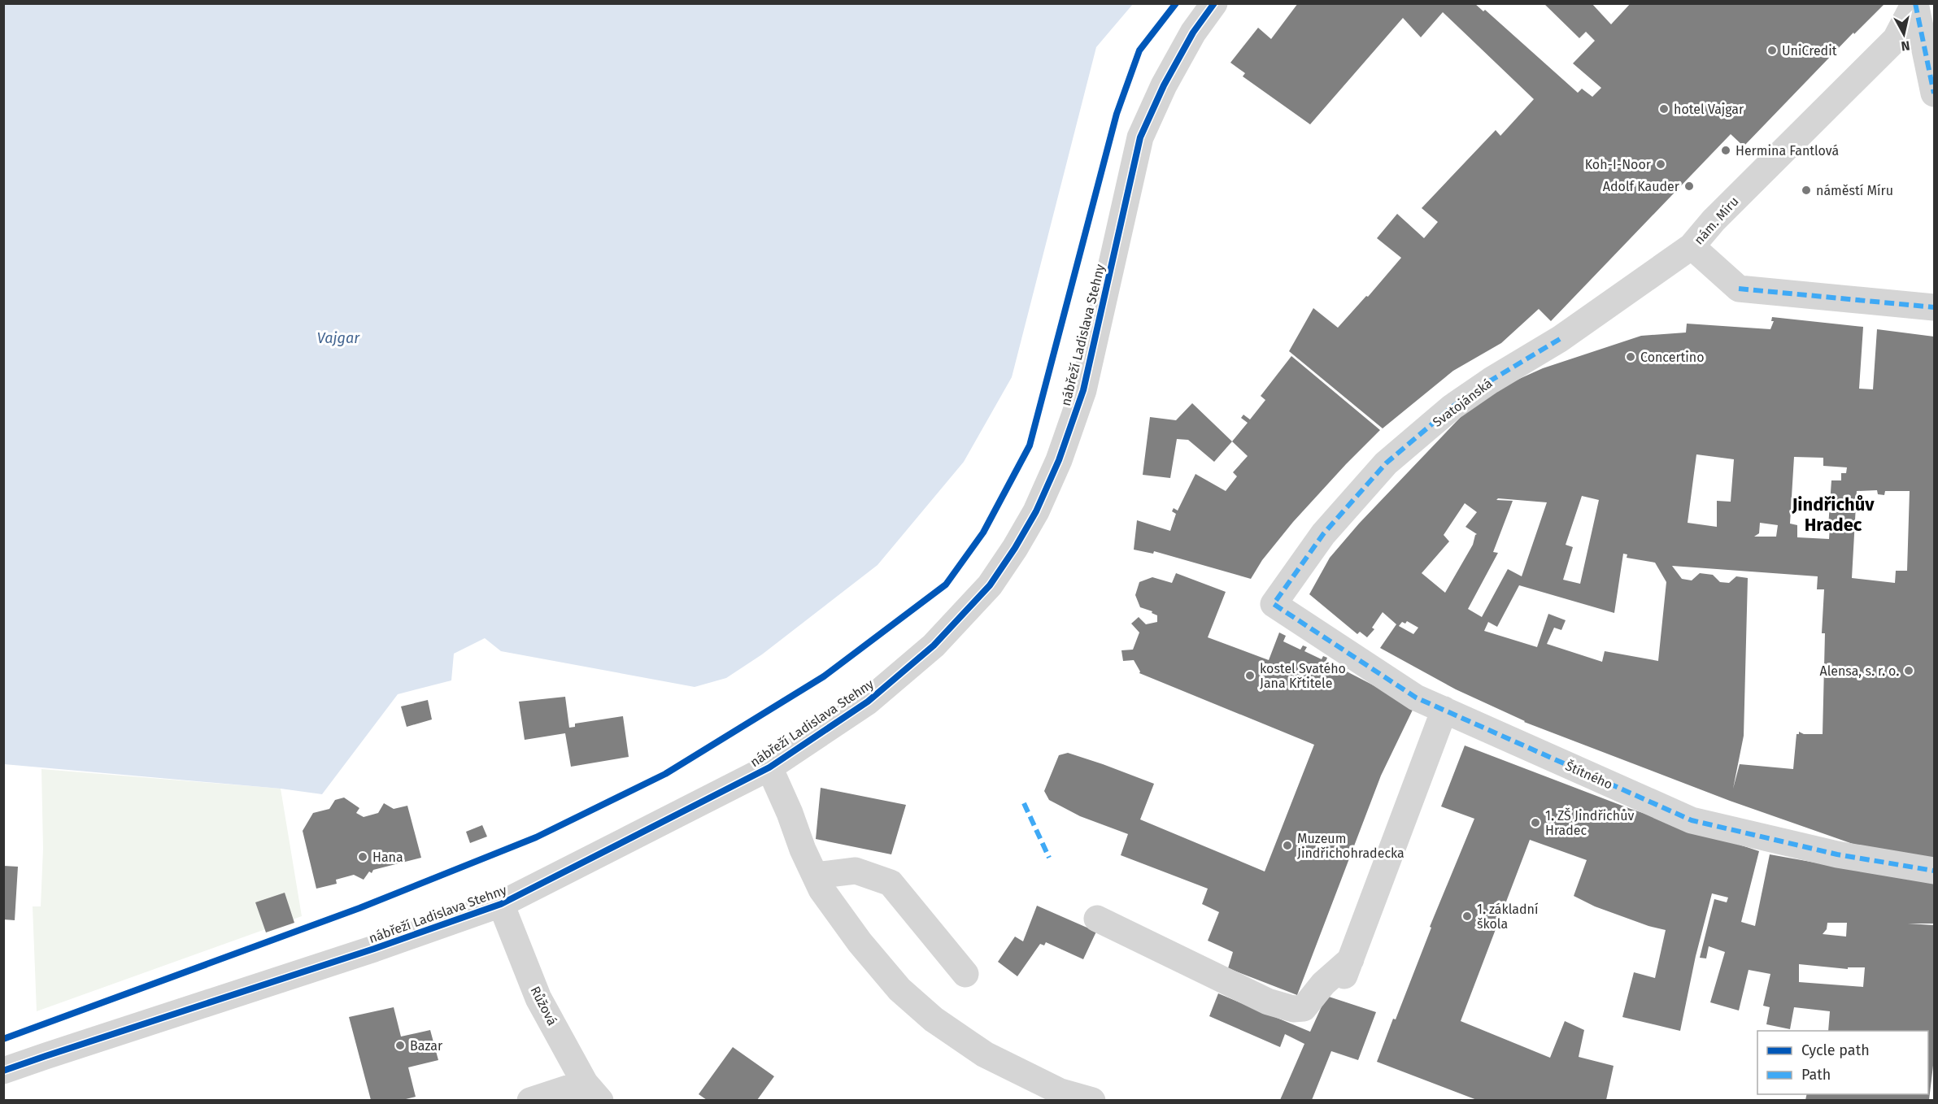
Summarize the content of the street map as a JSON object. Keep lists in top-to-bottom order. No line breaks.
{"streets":{"street":["nám. Míru","nábřeží Ladislava Stehny","Svatojánská","Štítného","Růžová"]},"crossings":[["nám. Míru","Svatojánská"],["nábřeží Ladislava Stehny","Růžová"],["Svatojánská","Štítného"]],"districts":["Jindřichův Hradec"],"water":["Vajgar"],"places":["UniCredit","hotel Vajgar","Hermina Fantlová","Koh-I-Noor","Adolf Kauder","náměstí Míru","Concertino","Alensa, s. r. o.","kostel Svatého Jana Křtitele","1. ZŠ Jindřichův Hradec","Muzeum Jindřichohradecka","Hana","1. základní škola","Bazar"],"legend":["Cycle path","Path"],"north":"bottom"}
